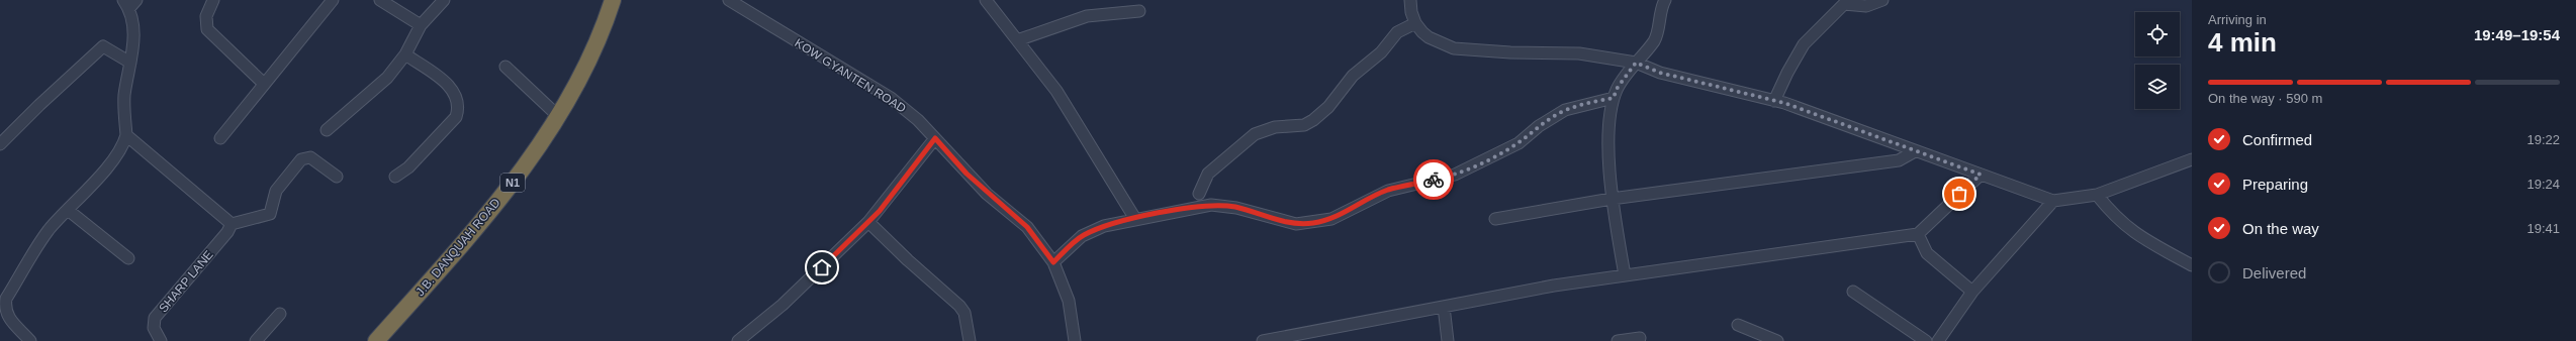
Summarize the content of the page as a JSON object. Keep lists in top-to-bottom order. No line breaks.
{"streets":{"highway":["N1","J.B. DANQUAH ROAD"],"street":["KOW GYANTEN ROAD","SHARP LANE"]},"page":{"heading":["4 min","Arriving in","19:49–19:54"],"bar":"On the way · 590 m","list":[["Confirmed","19:22"],["Preparing","19:24"],["On the way","19:41"],"Delivered"]}}
